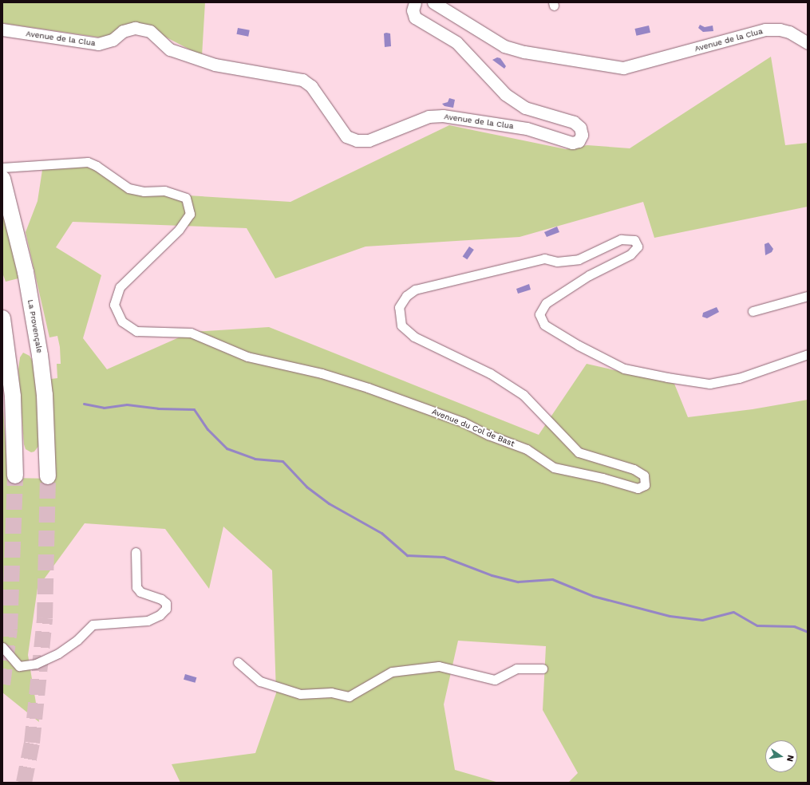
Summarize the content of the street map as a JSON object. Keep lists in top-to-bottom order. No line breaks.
{"streets":{"highway":["La Provençale"],"street":["Avenue de la Clua","Avenue du Col de Bast"]},"north":"right"}
